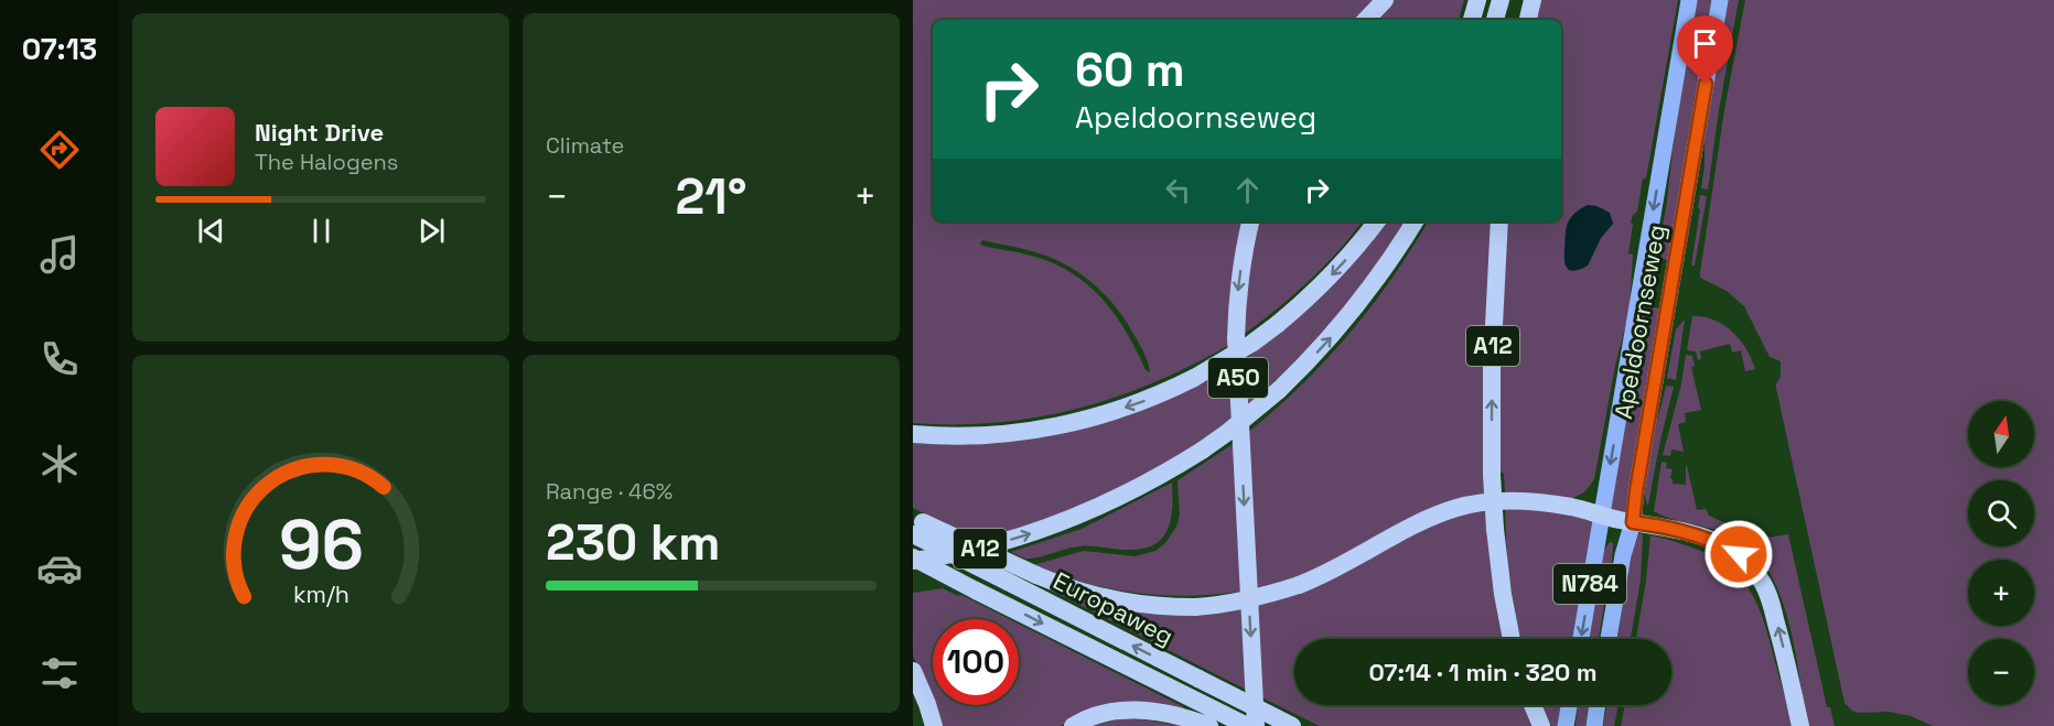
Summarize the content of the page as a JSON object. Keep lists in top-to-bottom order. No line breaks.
{"streets":{"highway":["A12","A50","Europaweg"],"main road":["Apeldoornseweg","N784"]},"crossings":[["Apeldoornseweg","A12"],["A12","Europaweg"],["A50","Europaweg"]],"north":"top","page":{"tabs":"07:13","tile":["Climate",["Range · 46%","230 km"]],"turn":["60 m","Apeldoornseweg"],"song":["Night Drive","The Halogens"],"heat":["−","21°","+"],"map_buttons":["+","−"],"limit":"100","trip":"07:14 · 1 min · 320 m","gauge":["96","km/h"]}}
